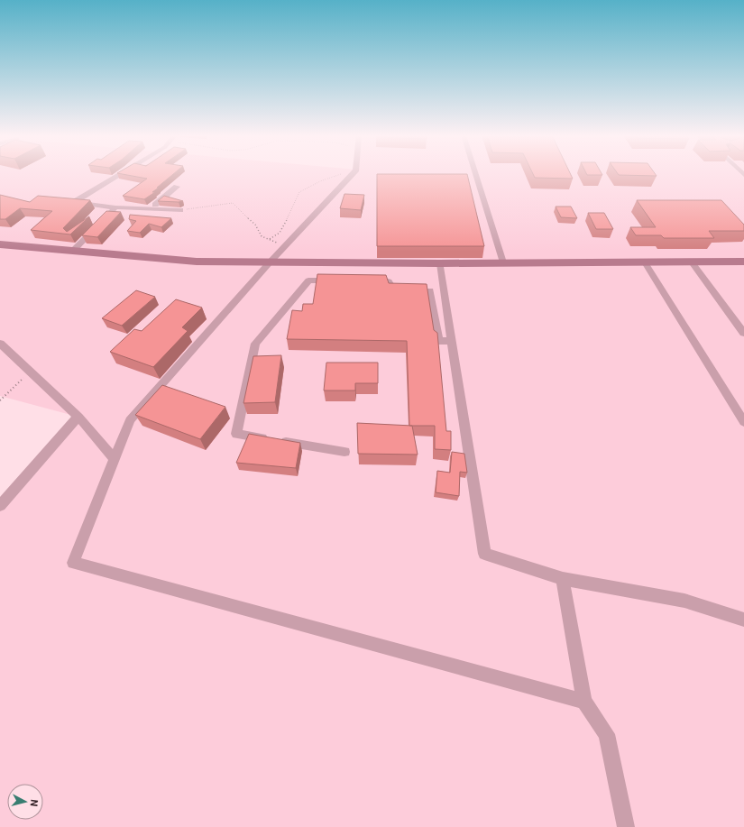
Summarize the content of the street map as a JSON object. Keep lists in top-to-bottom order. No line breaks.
{"north":"right"}
